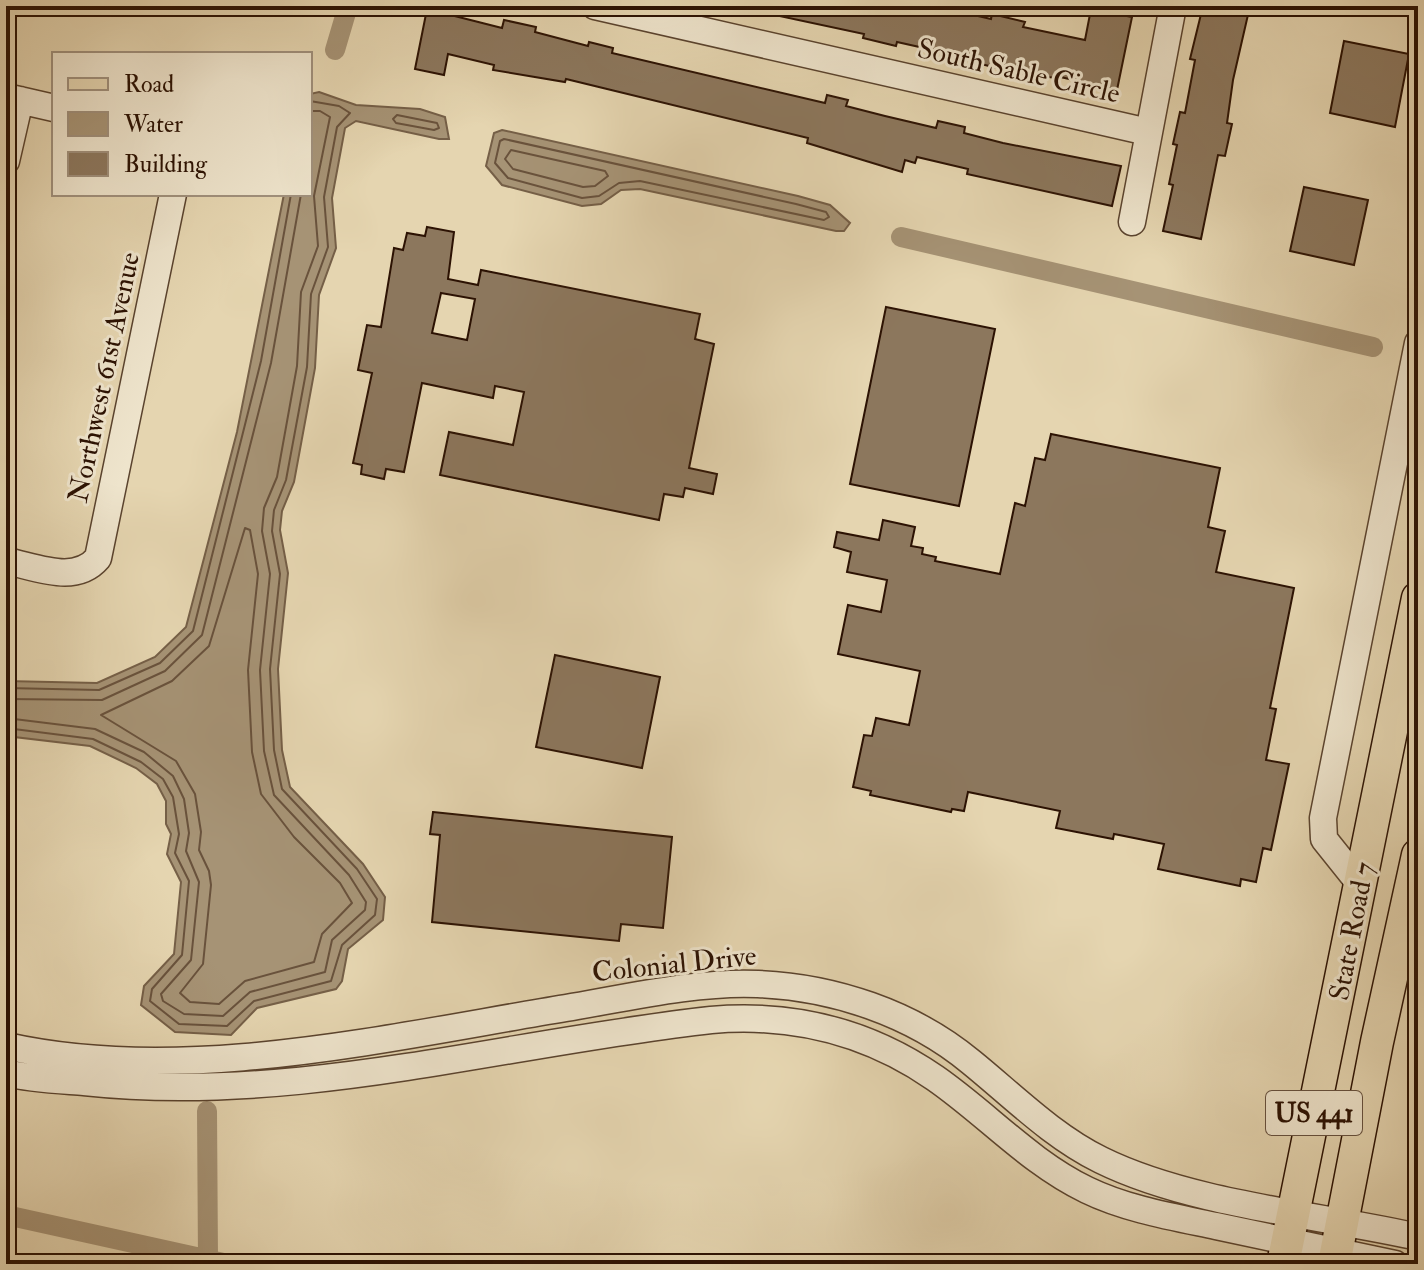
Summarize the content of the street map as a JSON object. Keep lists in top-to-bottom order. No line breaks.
{"streets":{"main road":["State Road 7","US 441"],"street":["South Sable Circle","Northwest 61st Avenue","Colonial Drive"]},"crossings":[["State Road 7","Colonial Drive"]],"legend":["Road","Water","Building"]}
